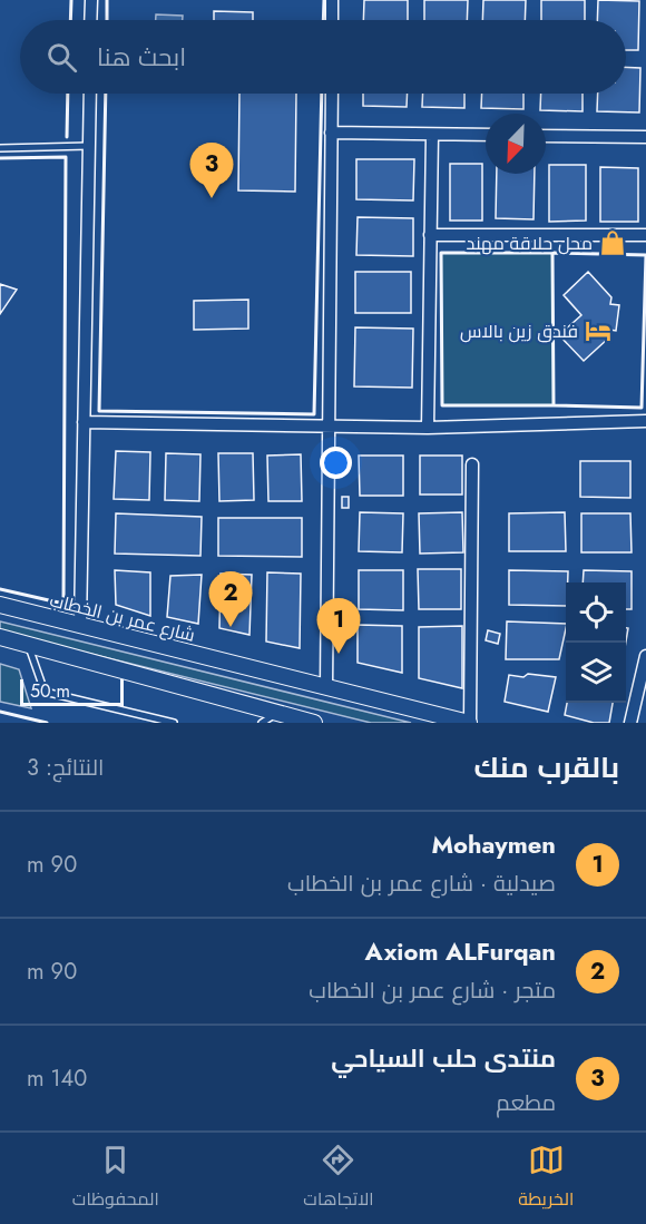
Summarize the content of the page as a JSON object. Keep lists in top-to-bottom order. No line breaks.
{"streets":{"street":["شارع عمر بن الخطاب"]},"places":{"shop":["محل حلاقة مهند"],"hotel":["فندق زين بالاس"]},"scale_bar":"50 m","north":"bottom left","page":{"search":"ابحث هنا","pins":["3","2","1"],"scale":"50 m","heading":["بالقرب منك","النتائج: 3"],"list":[{"mark":"1","name":"Mohaymen","note":"صيدلية · شارع عمر بن الخطاب","value":"90 m"},{"mark":"2","name":"Axiom ALFurqan","note":"متجر · شارع عمر بن الخطاب","value":"90 m"},{"mark":"3","name":"منتدى حلب السياحي","note":"مطعم","value":"140 m"}],"nav":["الخريطة","الاتجاهات","المحفوظات"]}}
